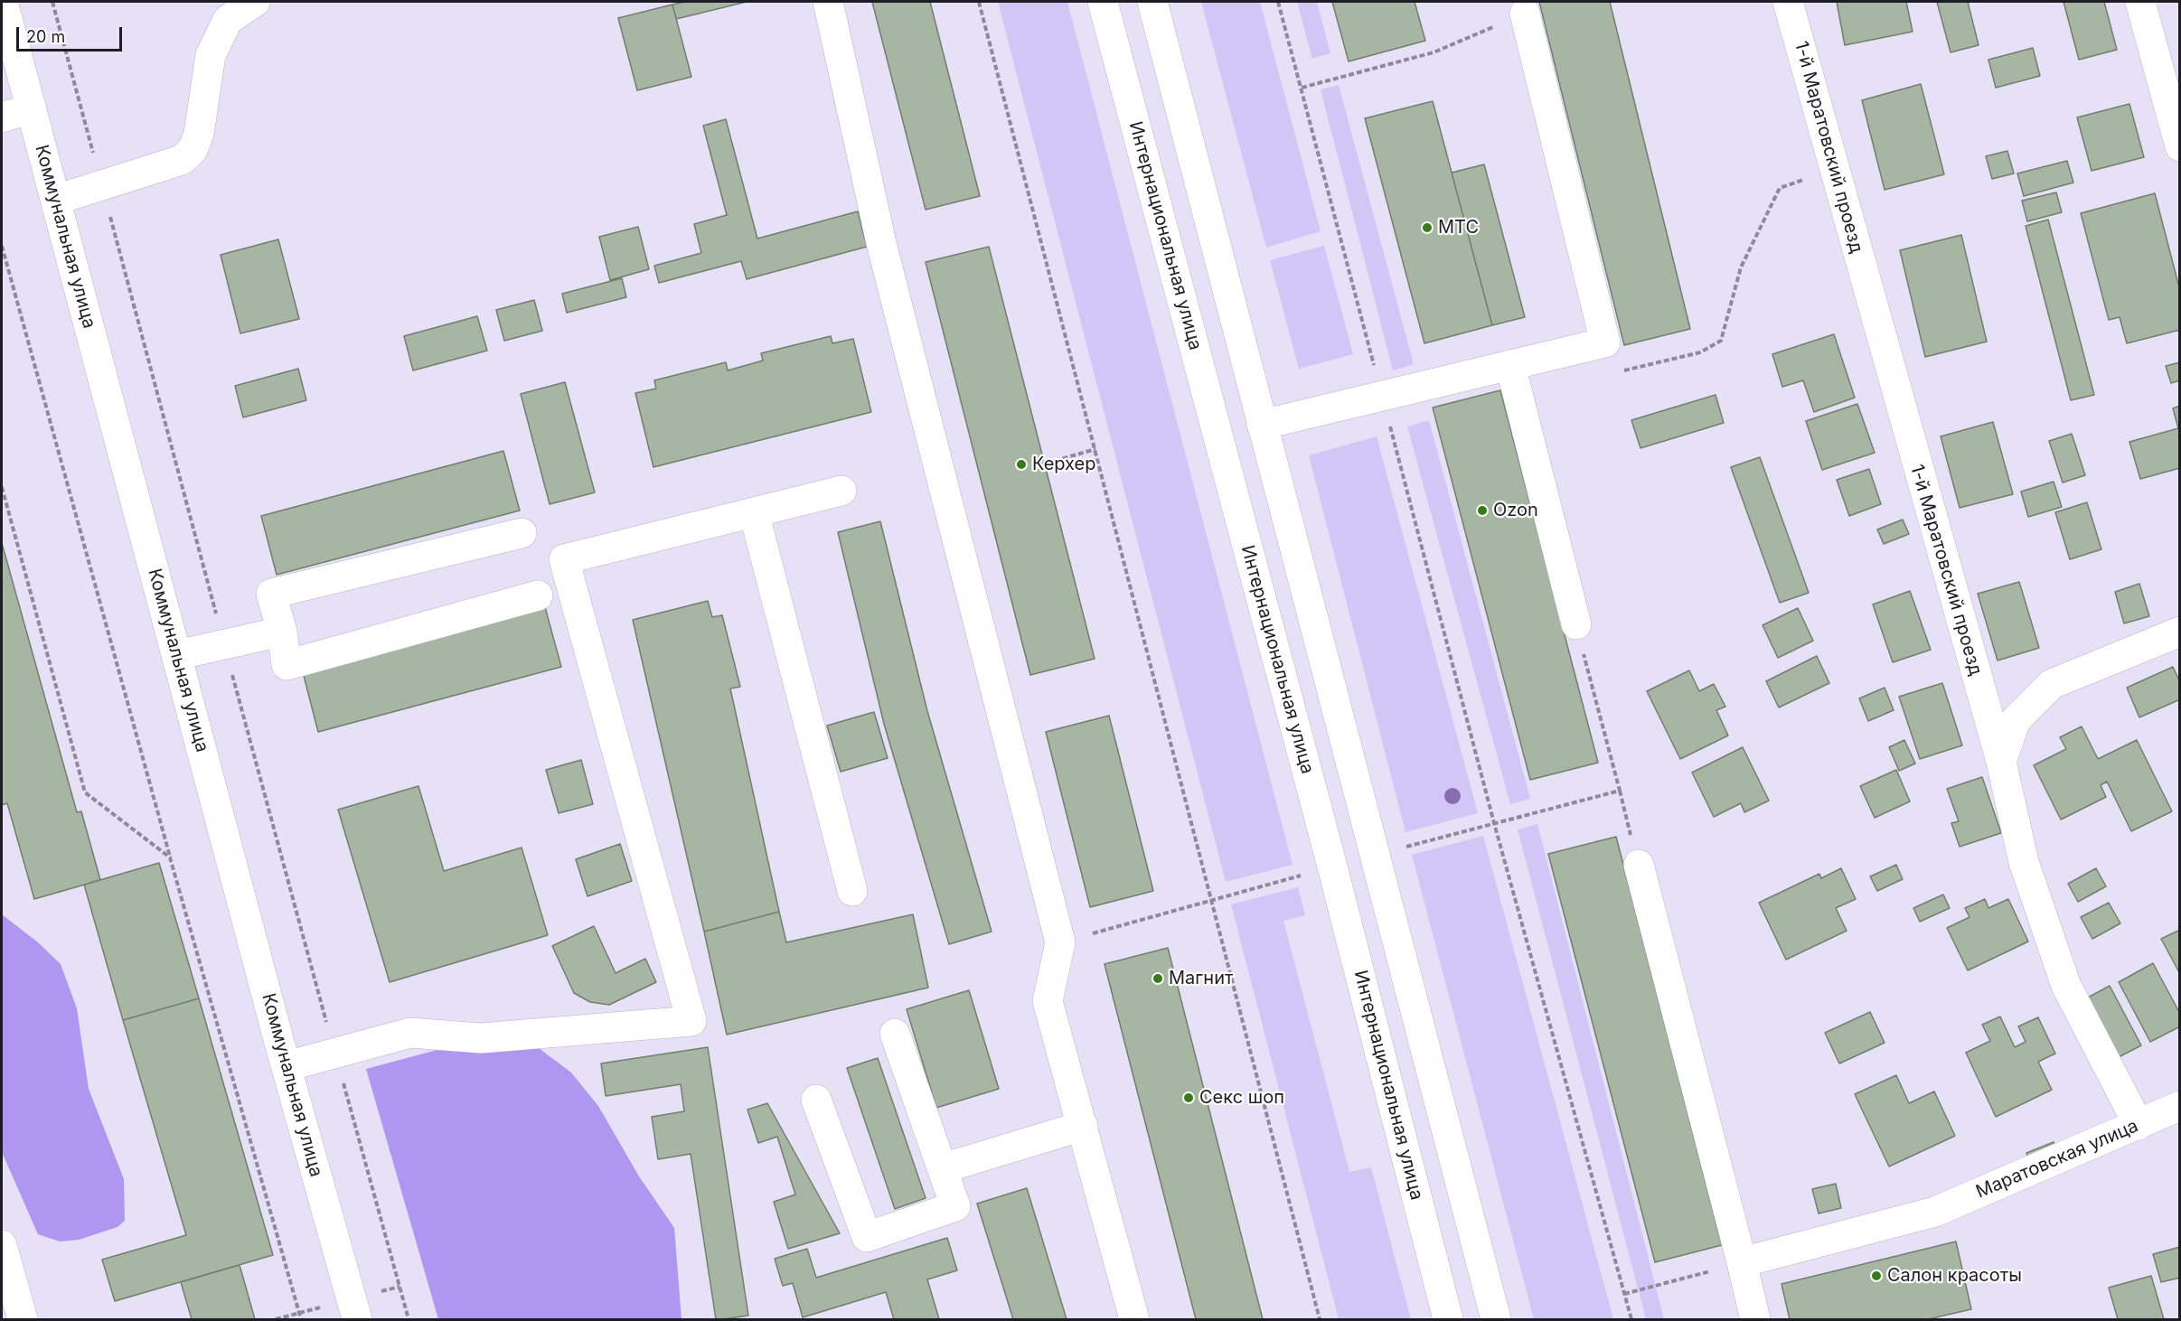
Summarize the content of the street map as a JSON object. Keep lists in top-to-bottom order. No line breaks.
{"streets":{"street":["1-й Маратовский проезд","Интернациональная улица","Коммунальная улица","Маратовская улица"]},"crossings":[["1-й Маратовский проезд","Маратовская улица"]],"places":["МТС","Керхер","Ozon","Магнит","Секс шоп","Салон красоты"],"scale_bar":"20 m"}
